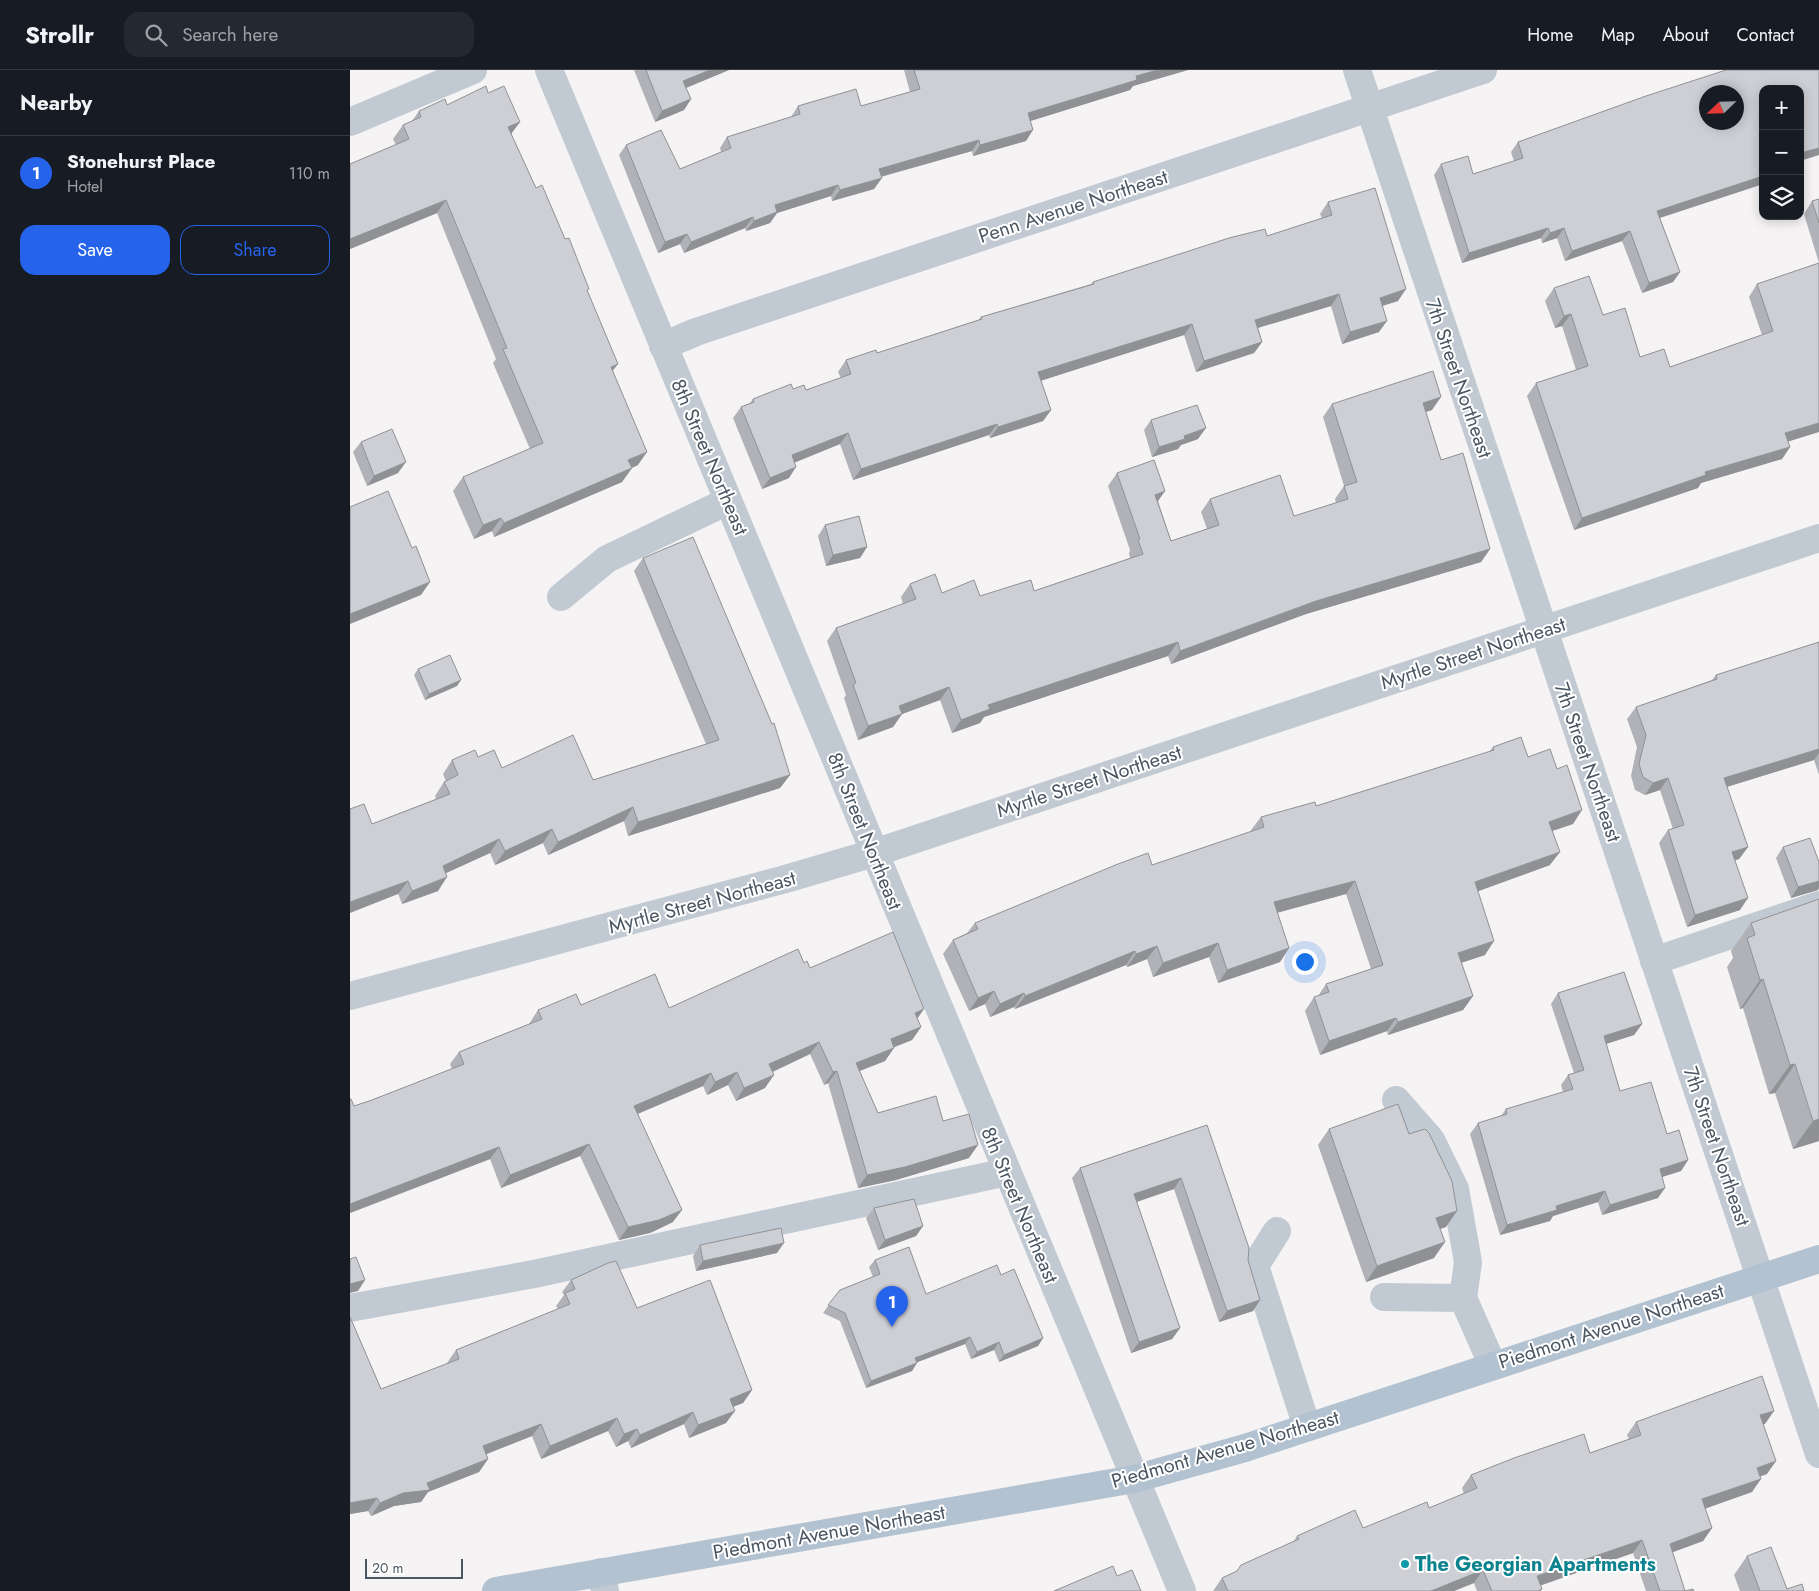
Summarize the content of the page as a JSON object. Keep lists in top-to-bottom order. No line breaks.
{"streets":{"main road":["Piedmont Avenue Northeast"],"street":["Penn Avenue Northeast","7th Street Northeast","8th Street Northeast","Myrtle Street Northeast"]},"crossings":[["Penn Avenue Northeast","7th Street Northeast"],["Penn Avenue Northeast","8th Street Northeast"],["7th Street Northeast","Myrtle Street Northeast"],["7th Street Northeast","Piedmont Avenue Northeast"],["8th Street Northeast","Myrtle Street Northeast"],["8th Street Northeast","Piedmont Avenue Northeast"]],"places":["The Georgian Apartments"],"scale_bar":"20 m","north":"bottom left","page":{"header":"Strollr","search":"Search here","nav":["Home","Map","About","Contact"],"heading":"Nearby","map_buttons":["+","−"],"list":[{"mark":"1","name":"Stonehurst Place","note":"Hotel","value":"110 m"}],"buttons":["Save","Share"],"pins":"1","scale":"20 m"}}
